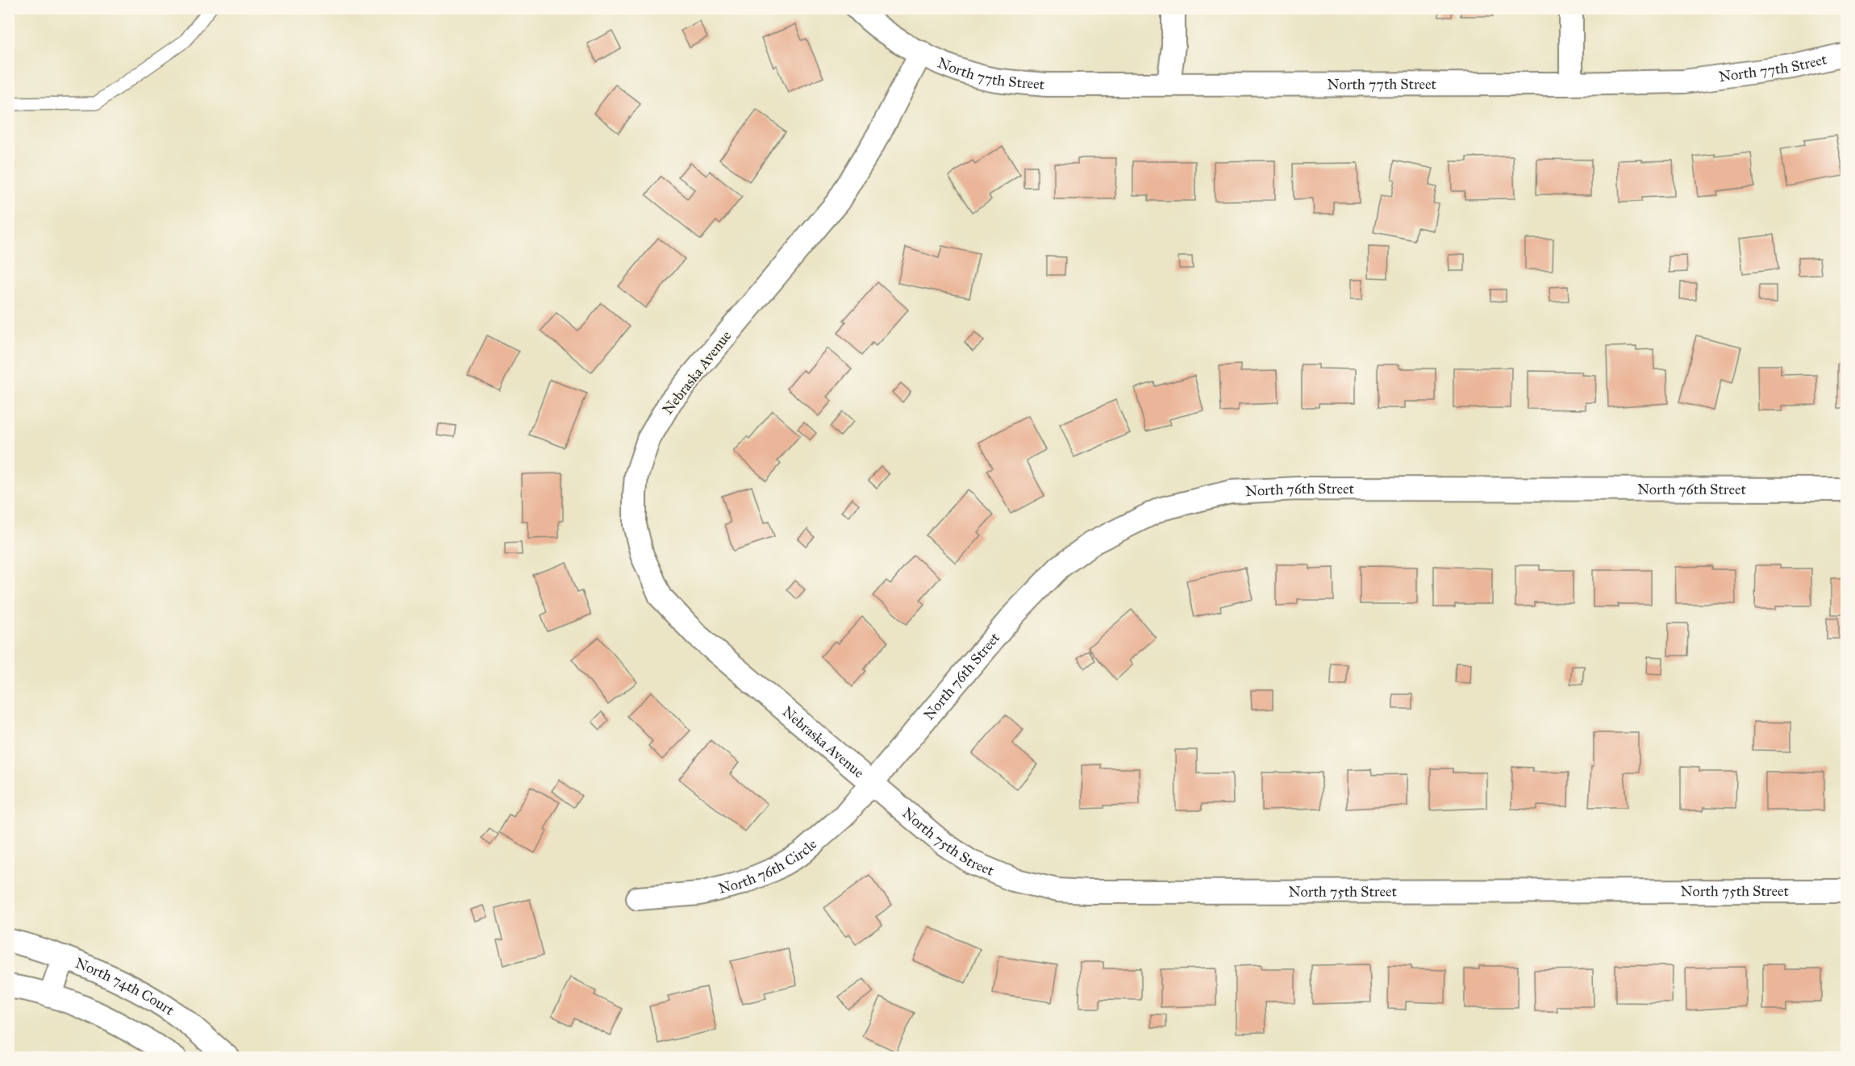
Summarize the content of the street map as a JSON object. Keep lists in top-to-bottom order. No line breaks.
{"streets":{"street":["North 77th Street","Nebraska Avenue","North 76th Street","North 75th Street","North 76th Circle","North 74th Court"]},"crossings":[["North 77th Street","Nebraska Avenue"],["Nebraska Avenue","North 76th Street"],["Nebraska Avenue","North 75th Street"],["Nebraska Avenue","North 76th Circle"],["North 76th Street","North 75th Street"],["North 76th Street","North 76th Circle"],["North 75th Street","North 76th Circle"]]}
